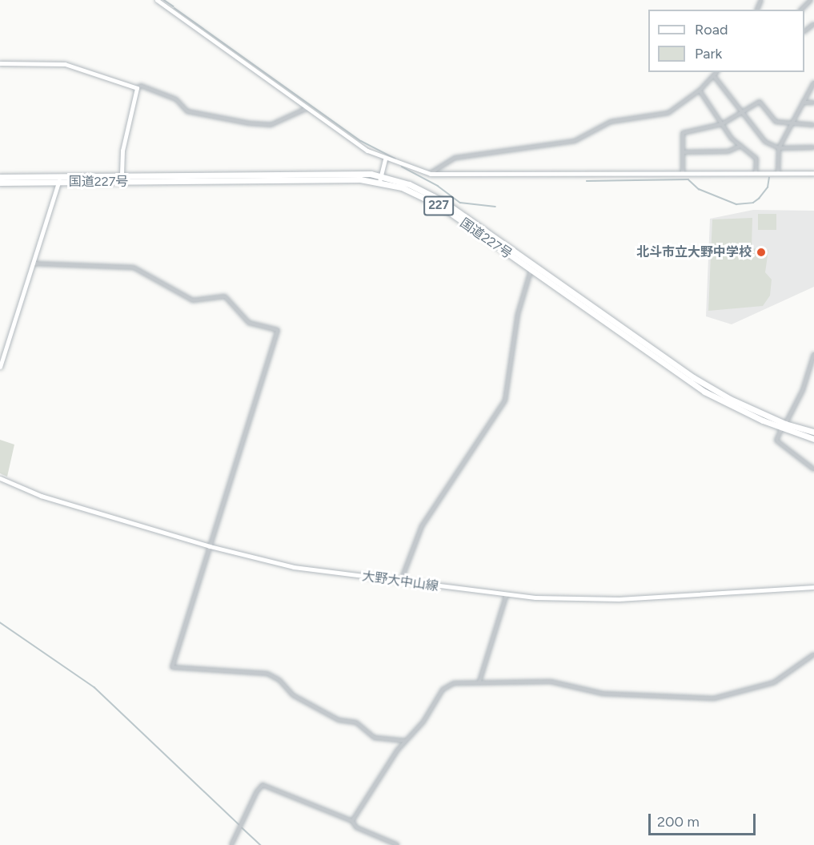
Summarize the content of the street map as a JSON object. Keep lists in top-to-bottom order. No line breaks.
{"streets":{"highway":["国道227号","227"],"street":["大野大中山線"]},"places":["北斗市立大野中学校"],"legend":["Road","Park"],"scale_bar":"200 m"}
